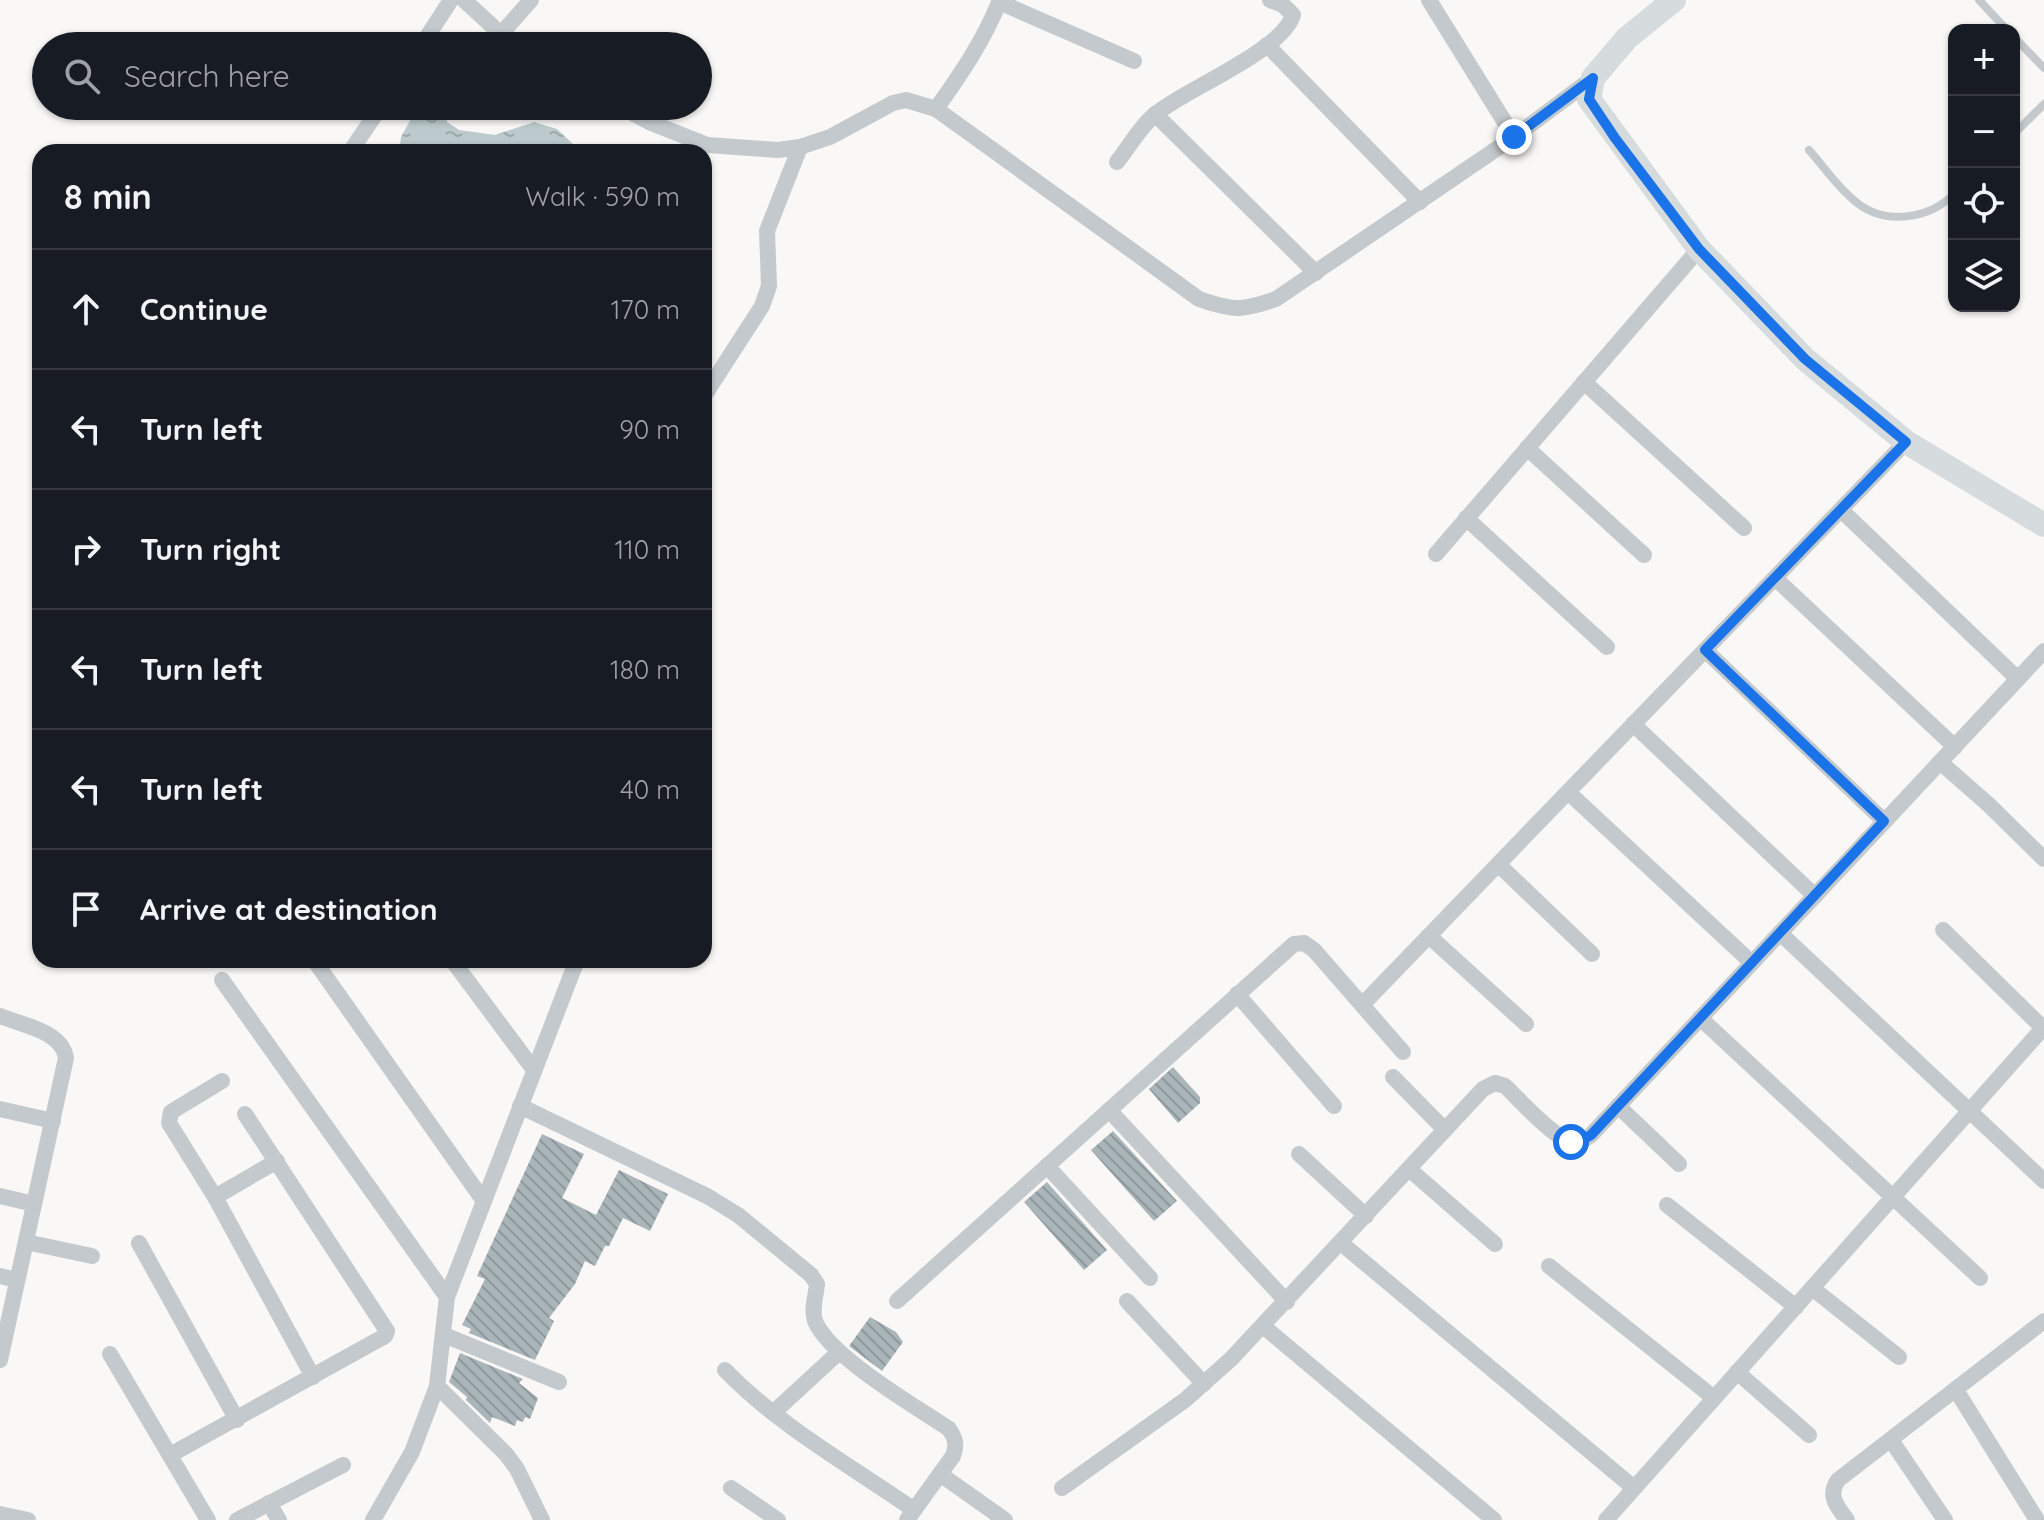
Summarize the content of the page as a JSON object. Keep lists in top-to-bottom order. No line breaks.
{"page":{"map_buttons":["+","−"],"search":"Search here","heading":["8 min","Walk · 590 m"],"list":[["Continue","170 m"],["Turn left","90 m"],["Turn right","110 m"],["Turn left","180 m"],["Turn left","40 m"],"Arrive at destination"]}}
